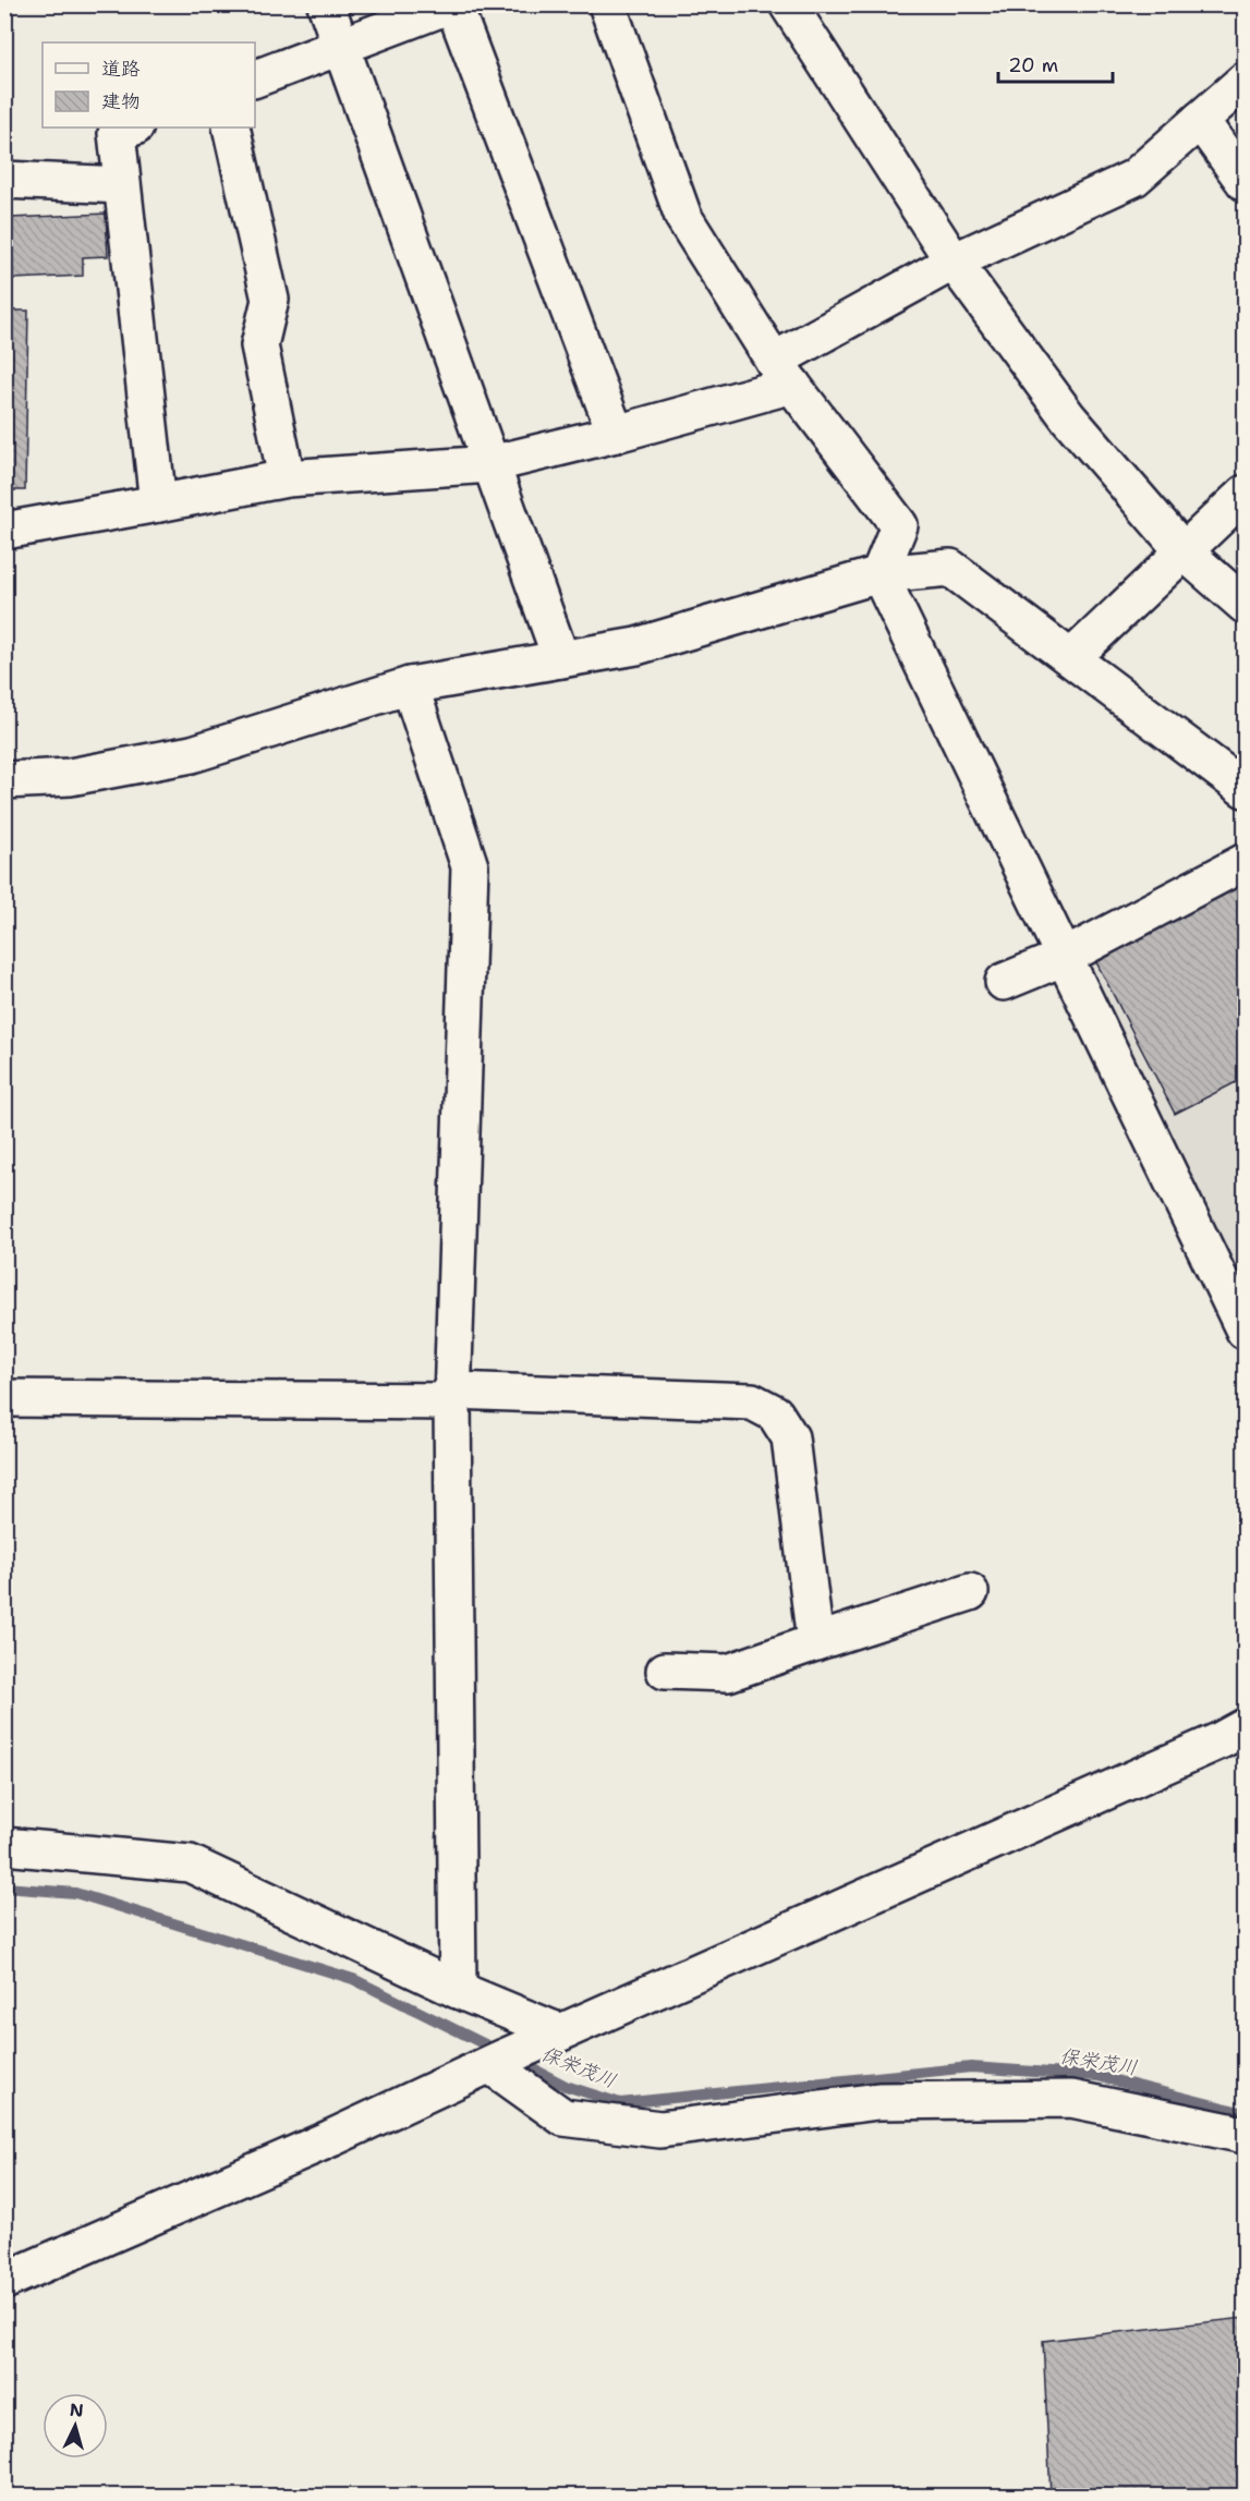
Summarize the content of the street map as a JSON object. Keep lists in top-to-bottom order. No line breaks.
{"water":["保栄茂川"],"legend":["道路","建物"],"scale_bar":"20 m","north":"top"}
